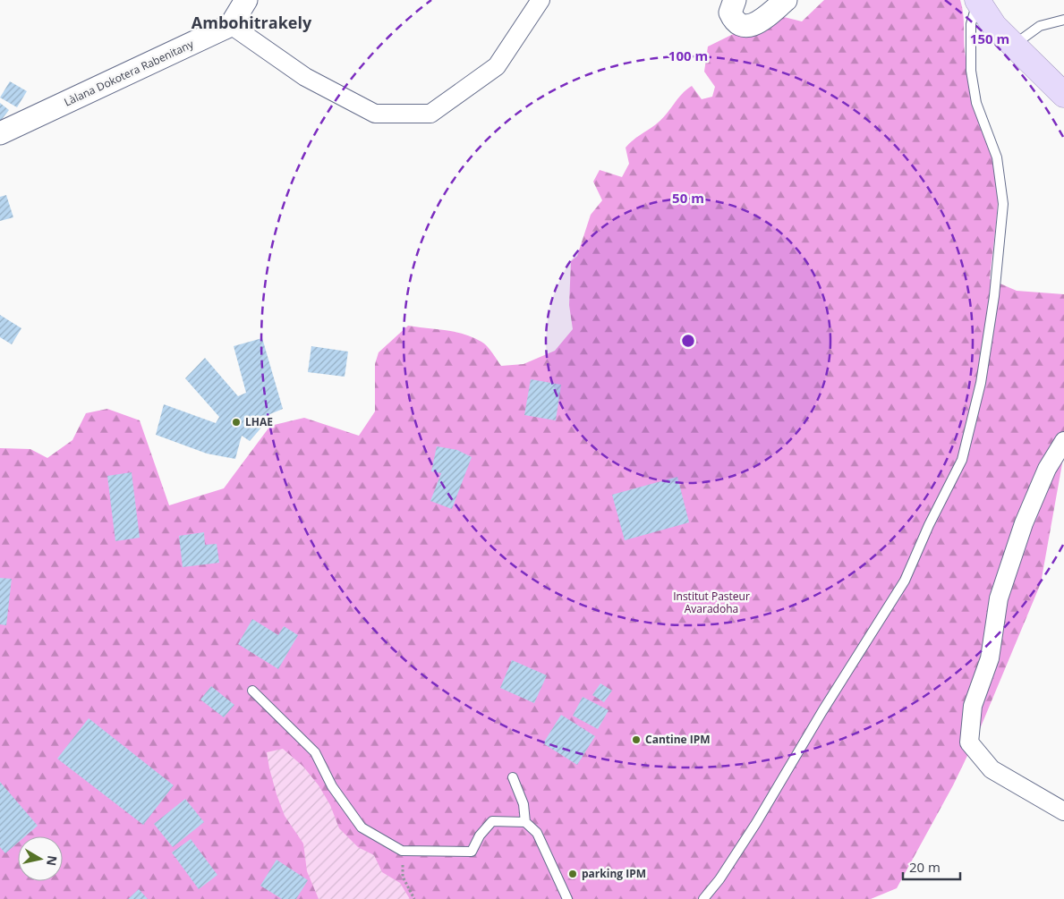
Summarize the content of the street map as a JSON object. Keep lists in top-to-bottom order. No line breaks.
{"streets":{"street":["Làlana Dokotera Rabenitany"]},"districts":["Ambohitrakely"],"parks":["Institut Pasteur Avaradoha"],"places":["LHAE","Cantine IPM","parking IPM"],"scale_bar":"20 m","north":"right","rings":["150 m","100 m","50 m"]}
